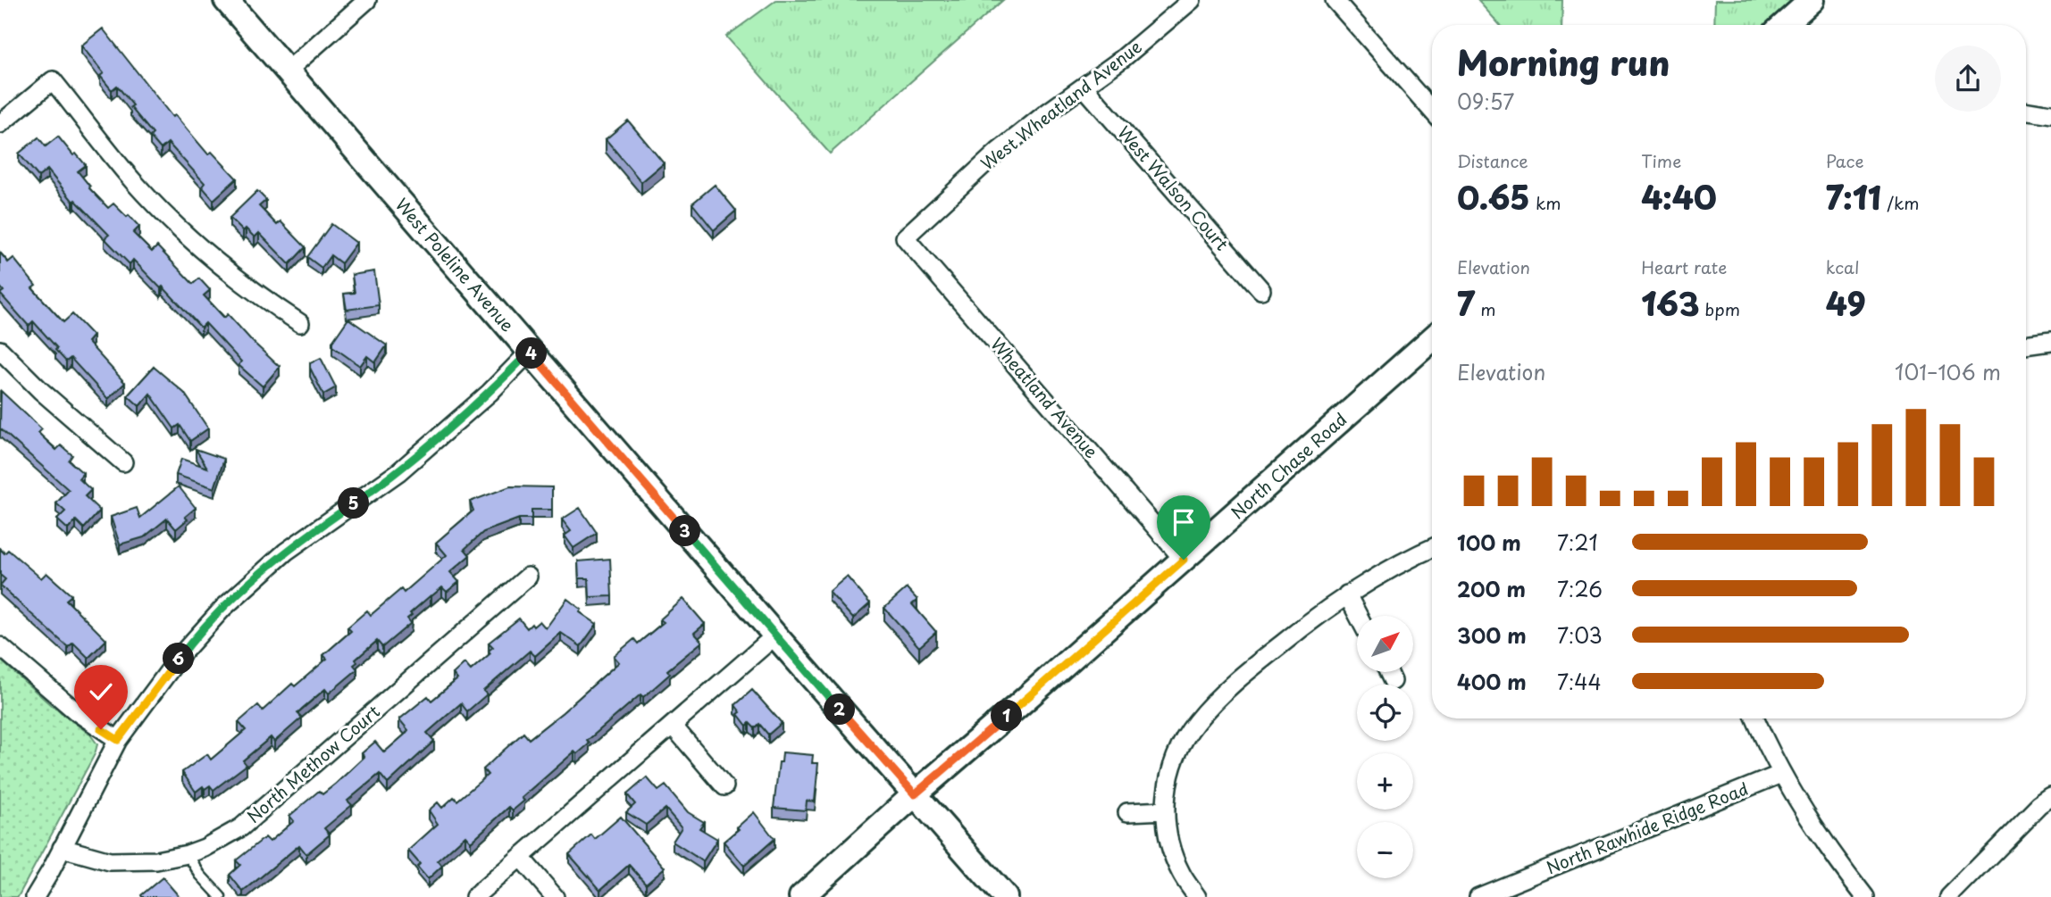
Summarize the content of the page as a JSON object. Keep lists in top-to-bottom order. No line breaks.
{"streets":{"street":["West Wheatland Avenue","West Walson Court","West Poleline Avenue","Wheatland Avenue","North Chase Road","North Methow Court","North Rawhide Ridge Road"]},"crossings":[["West Wheatland Avenue","West Walson Court"],["West Wheatland Avenue","Wheatland Avenue"],["West Poleline Avenue","North Chase Road"],["Wheatland Avenue","North Chase Road"]],"north":"top right","page":{"heading":["Morning run","09:57"],"stats":[["Distance","0.65 km"],["Time","4:40"],["Pace","7:11 /km"],["Elevation","7 m"],["Heart rate","163 bpm"],["kcal","49"]],"pins":["4","5","3","6","2","1"],"chart":["Elevation","101–106 m"],"list":[{"name":"100 m","note":"7:21"},{"name":"200 m","note":"7:26"},{"name":"300 m","note":"7:03"},{"name":"400 m","note":"7:44"}],"map_buttons":["+","−"]}}
